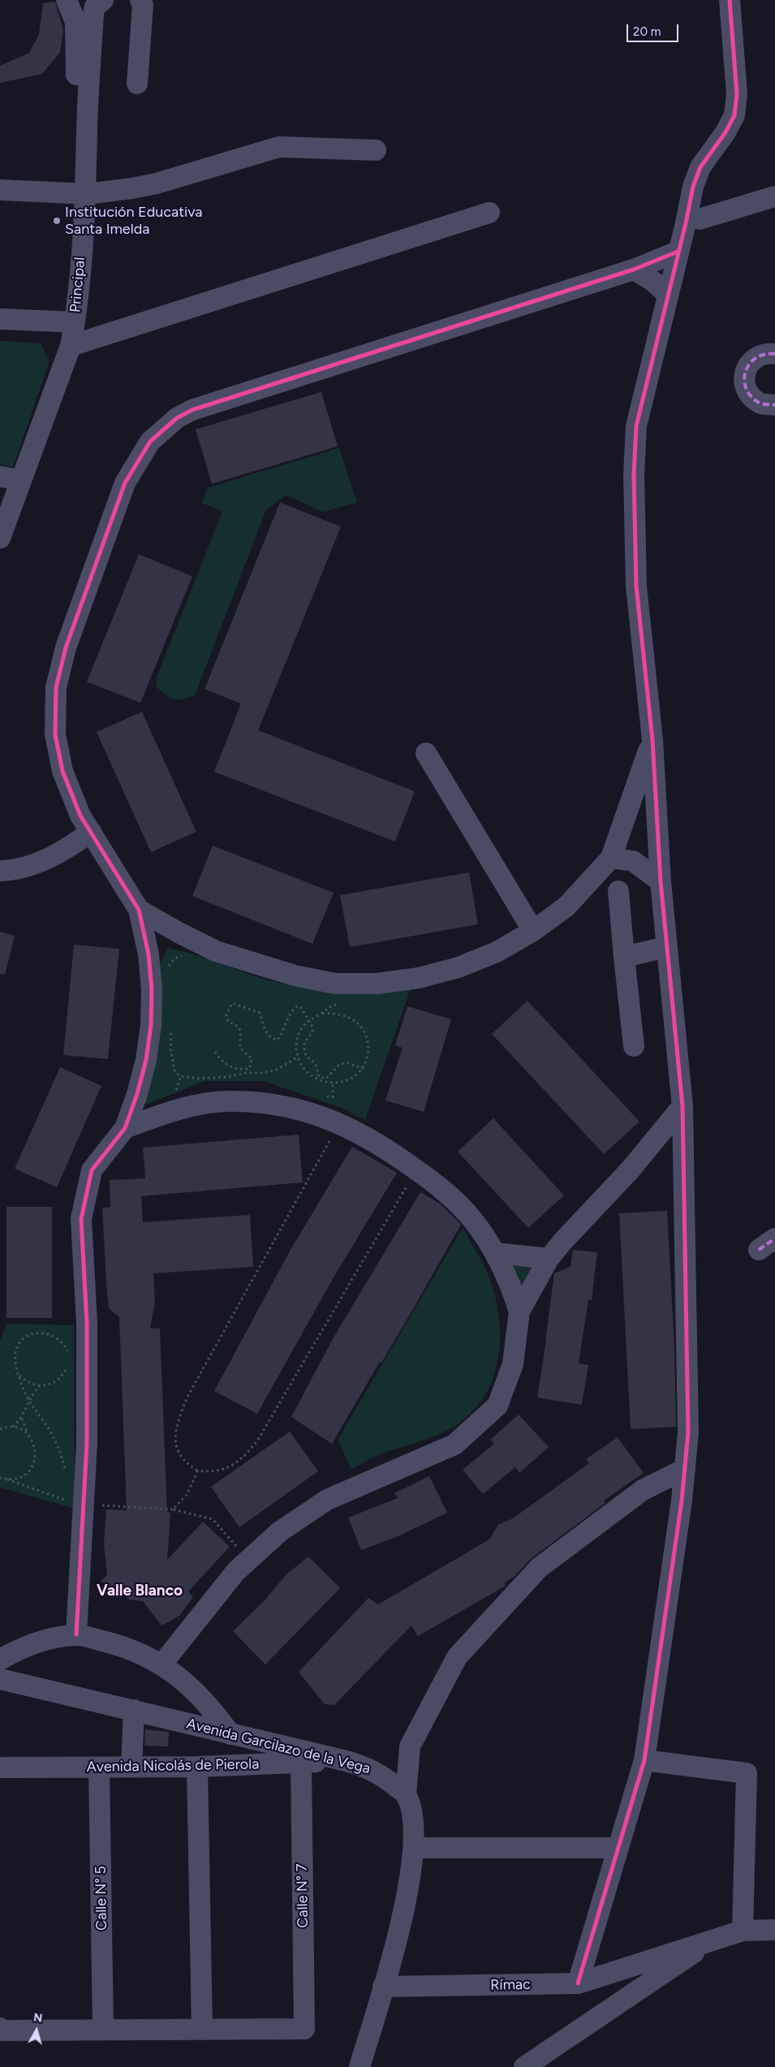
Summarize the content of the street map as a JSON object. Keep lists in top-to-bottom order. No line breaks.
{"streets":{"street":["Principal","Avenida Garcilazo de la Vega","Avenida Nicolás de Pierola","Calle N° 7","Calle N° 5","Rímac"]},"crossings":[["Avenida Garcilazo de la Vega","Avenida Nicolás de Pierola"],["Avenida Nicolás de Pierola","Calle N° 7"],["Avenida Nicolás de Pierola","Calle N° 5"]],"districts":["Valle Blanco"],"places":["Institución Educativa Santa Imelda"],"scale_bar":"20 m","north":"top"}
